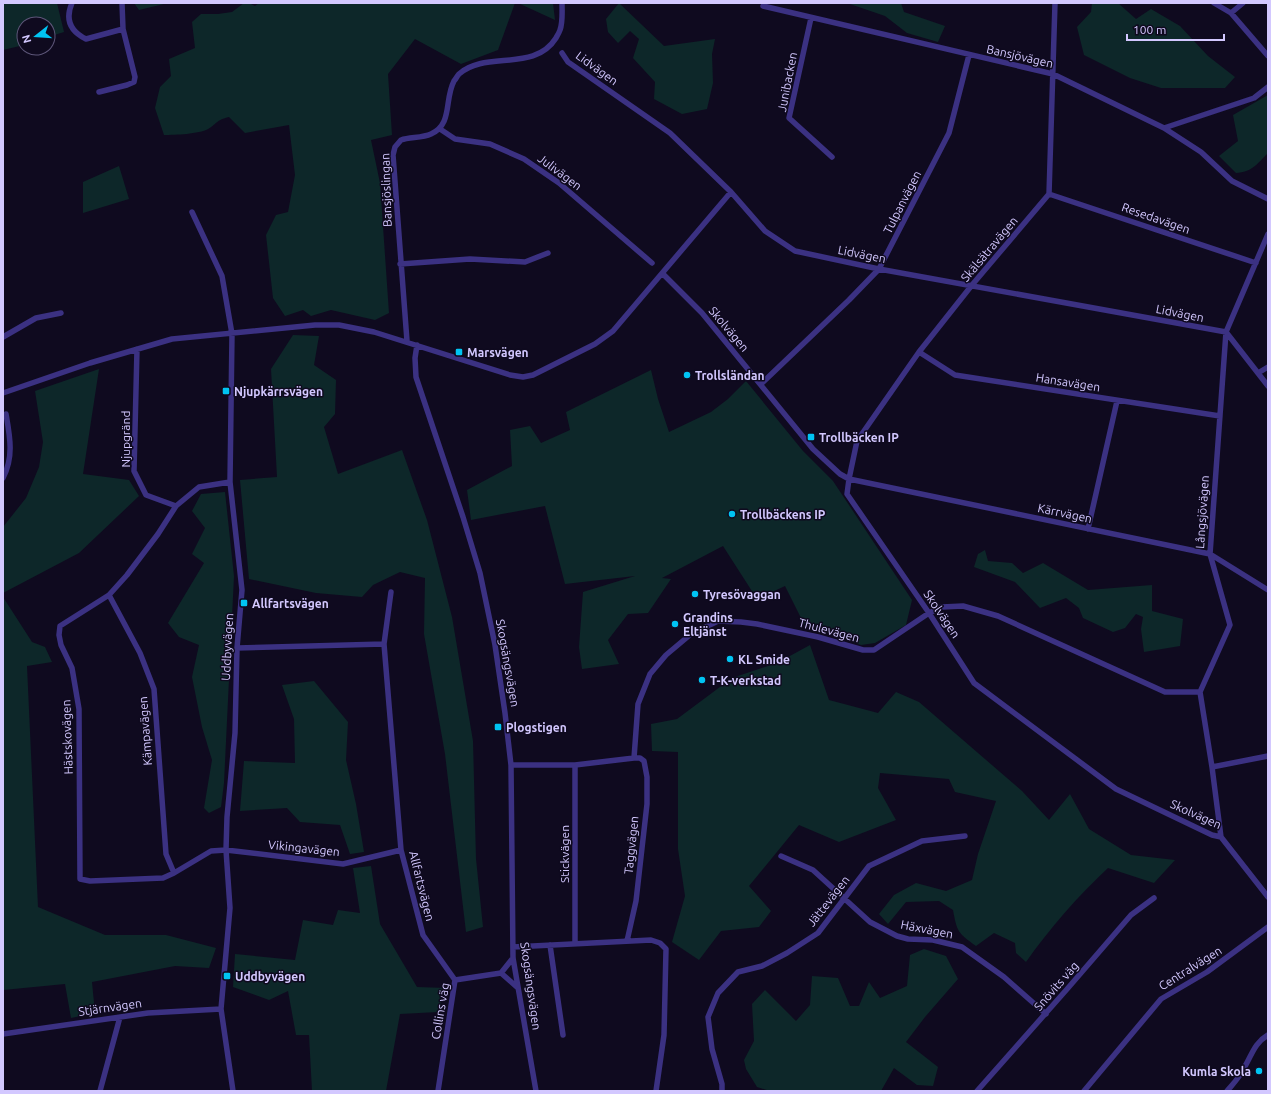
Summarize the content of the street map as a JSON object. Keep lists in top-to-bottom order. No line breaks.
{"streets":{"street":["Bansjövägen","Lidvägen","Junibacken","Julivägen","Bansjöslingan","Tulpanvägen","Resedavägen","Skälsätravägen","Skolvägen","Hansavägen","Njupgränd","Långsjövägen","Kärrvägen","Thulevägen","Uddbyvägen","Skogsängsvägen","Kämpavägen","Hästskovägen","Taggvägen","Vikingavägen","Stickvägen","Allfartsvägen","Jättevägen","Häxvägen","Centralvägen","Snövits väg","Stjärnvägen","Collins väg"]},"crossings":[["Bansjövägen","Junibacken"],["Bansjövägen","Tulpanvägen"],["Lidvägen","Tulpanvägen"],["Lidvägen","Skälsätravägen"],["Lidvägen","Långsjövägen"],["Julivägen","Bansjöslingan"],["Tulpanvägen","Skolvägen"],["Resedavägen","Skälsätravägen"],["Resedavägen","Långsjövägen"],["Skälsätravägen","Skolvägen"],["Skälsätravägen","Hansavägen"],["Skälsätravägen","Kärrvägen"],["Skolvägen","Kärrvägen"],["Skolvägen","Thulevägen"],["Hansavägen","Långsjövägen"],["Njupgränd","Hästskovägen"],["Långsjövägen","Kärrvägen"],["Långsjövägen","Thulevägen"],["Thulevägen","Taggvägen"],["Uddbyvägen","Hästskovägen"],["Uddbyvägen","Vikingavägen"],["Uddbyvägen","Stjärnvägen"],["Kämpavägen","Hästskovägen"],["Hästskovägen","Vikingavägen"],["Vikingavägen","Allfartsvägen"],["Allfartsvägen","Collins väg"],["Jättevägen","Häxvägen"],["Häxvägen","Snövits väg"]],"places":{"transit":["Marsvägen","Njupkärrsvägen","Trollbäcken IP","Allfartsvägen","Plogstigen","Uddbyvägen"],"other":["Trollsländan","Trollbäckens IP","Tyresövaggan","Grandins Eltjänst","KL Smide","T-K-verkstad","Kumla Skola"]},"scale_bar":"100 m","north":"left"}
